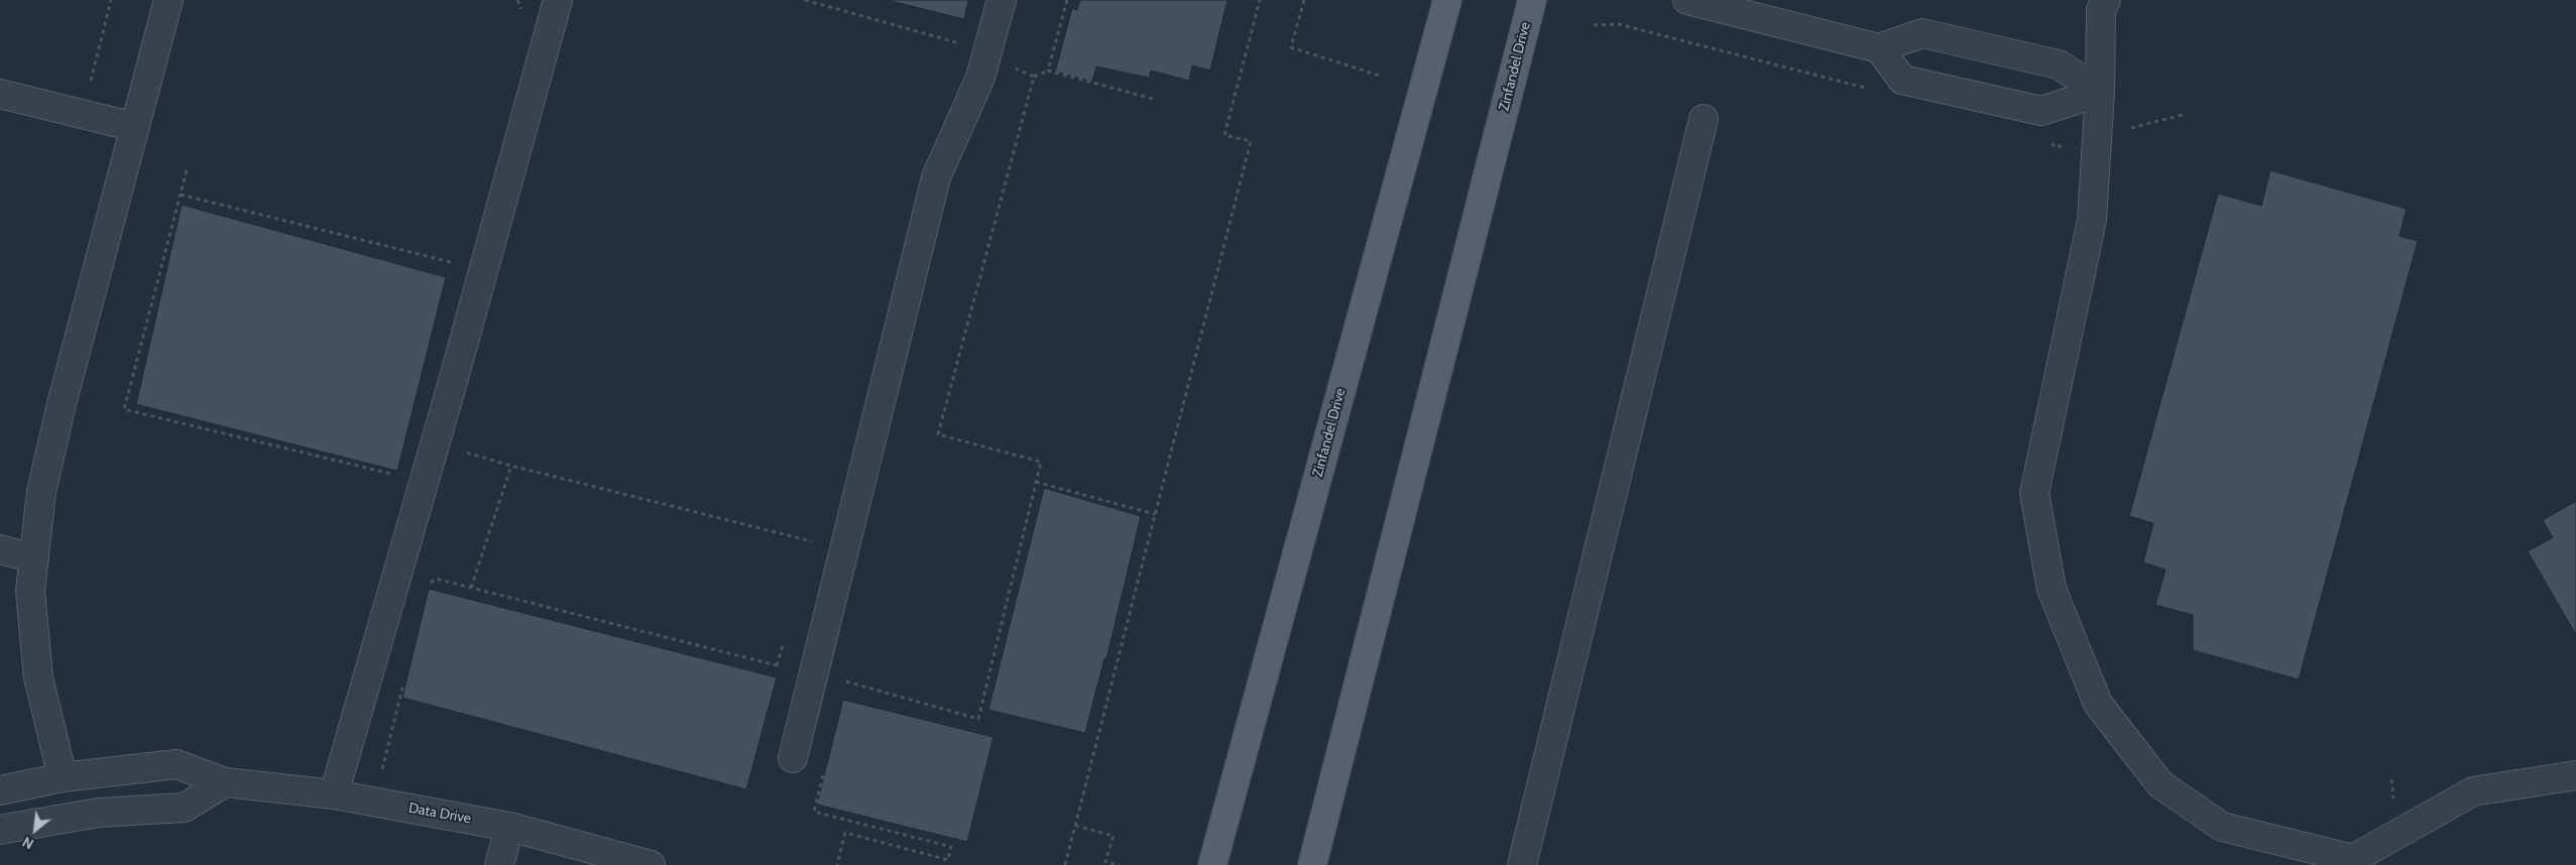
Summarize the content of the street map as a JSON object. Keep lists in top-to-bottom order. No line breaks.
{"streets":{"main road":["Zinfandel Drive"],"street":["Data Drive"]},"north":"bottom left"}
